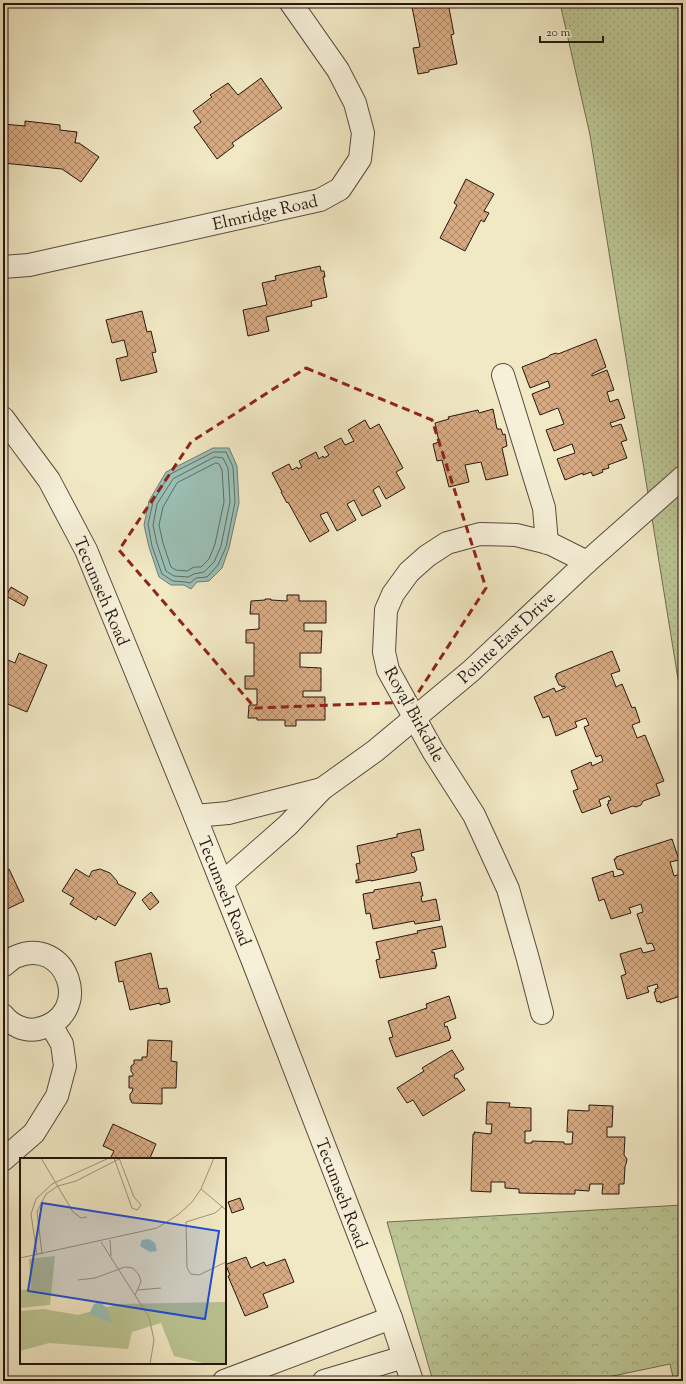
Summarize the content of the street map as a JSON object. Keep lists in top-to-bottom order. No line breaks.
{"streets":{"street":["Elmridge Road","Tecumseh Road","Pointe East Drive","Royal Birkdale"]},"crossings":[["Tecumseh Road","Pointe East Drive"],["Pointe East Drive","Royal Birkdale"]],"scale_bar":"20 m"}
